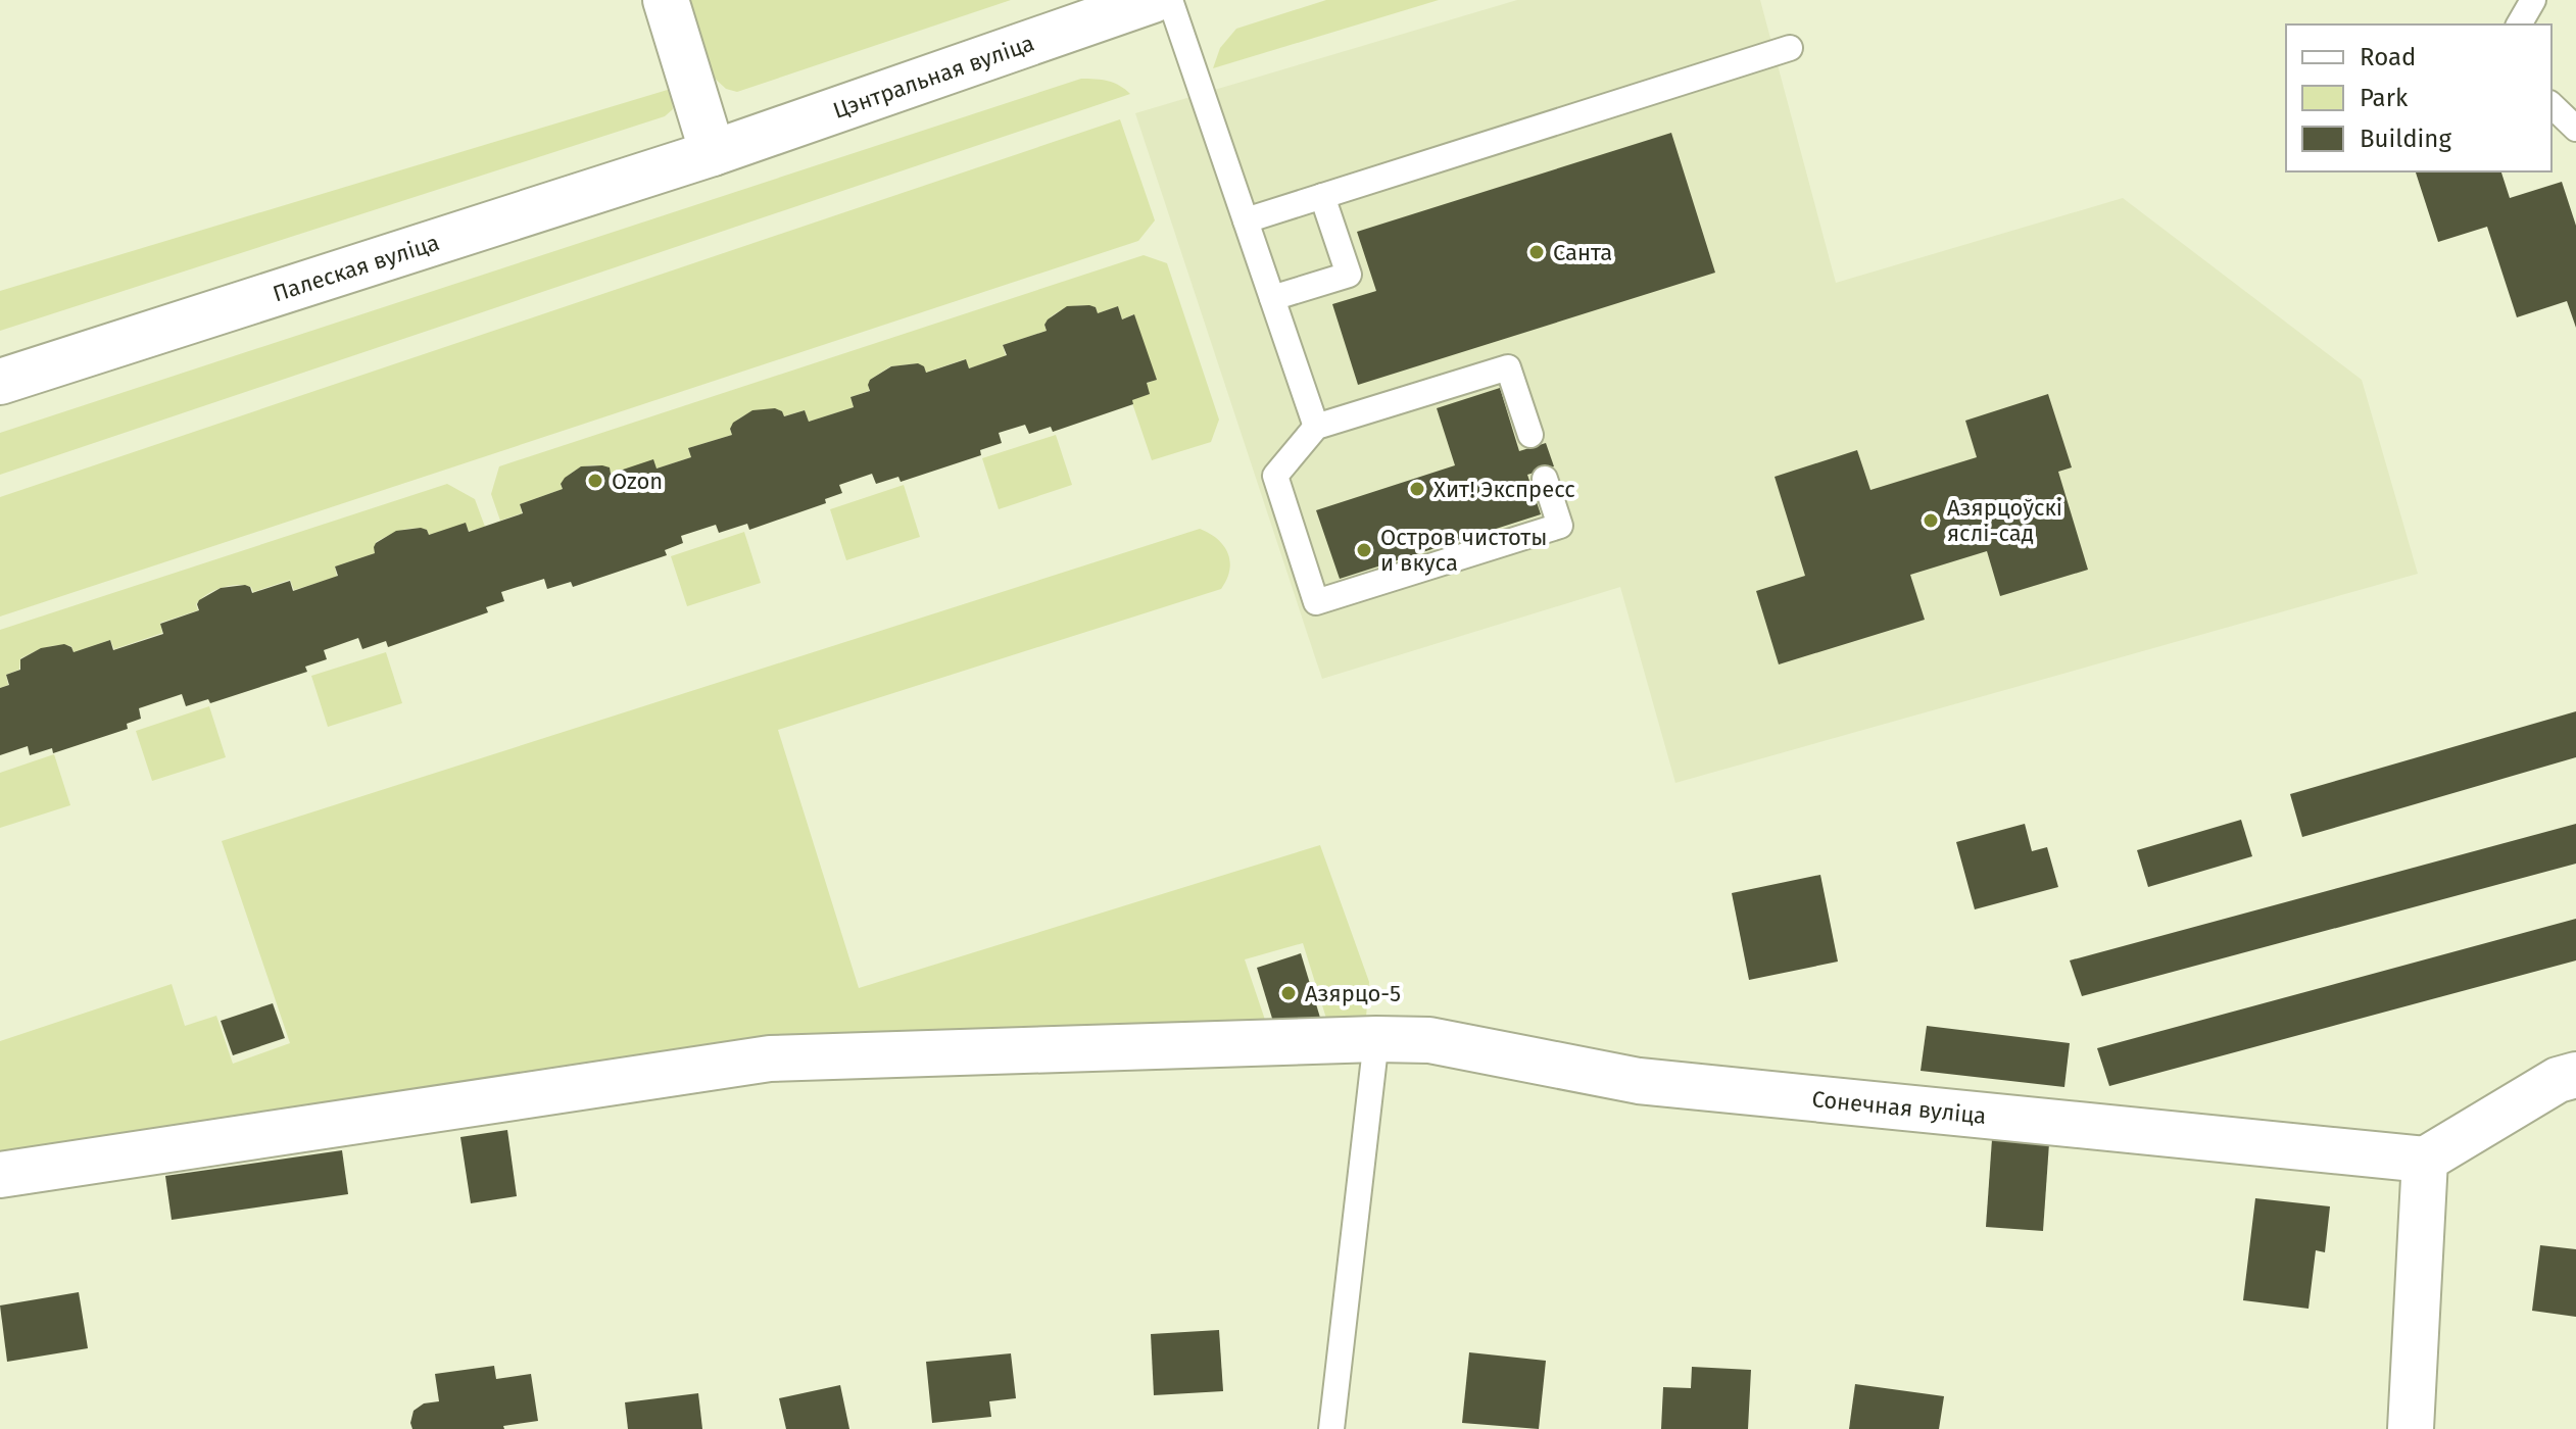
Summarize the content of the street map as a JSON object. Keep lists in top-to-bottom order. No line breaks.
{"streets":{"street":["Цэнтральная вуліца","Палеская вуліца","Сонечная вуліца"]},"crossings":[["Цэнтральная вуліца","Палеская вуліца"]],"places":["Санта","Ozon","Хит! Экспресс","Азярцоўскі яслі-сад","Остров чистоты и вкуса","Азярцо-5"],"legend":["Road","Park","Building"]}
